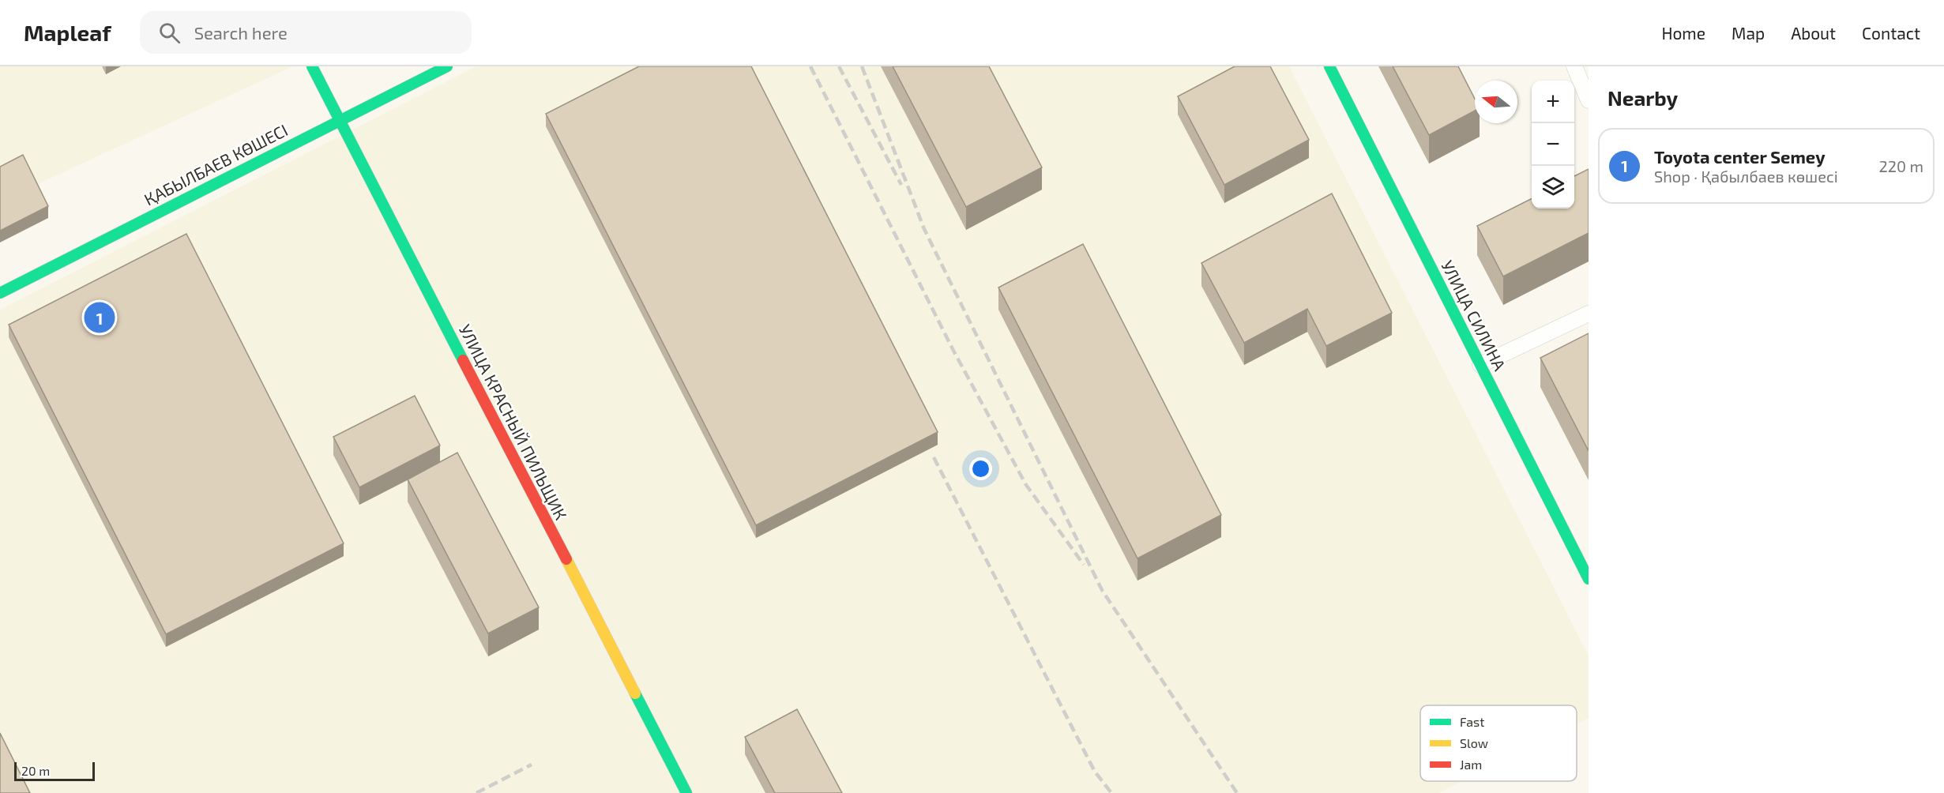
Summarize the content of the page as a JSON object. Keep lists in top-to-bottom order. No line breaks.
{"streets":{"street":["ҚАБЫЛБАЕВ КӨШЕСІ","УЛИЦА СИЛИНА","УЛИЦА КРАСНЫЙ ПИЛЬЩИК"]},"crossings":[["ҚАБЫЛБАЕВ КӨШЕСІ","УЛИЦА КРАСНЫЙ ПИЛЬЩИК"]],"legend":["Fast","Slow","Jam"],"scale_bar":"20 m","north":"left","page":{"header":"Mapleaf","search":"Search here","nav":["Home","Map","About","Contact"],"heading":"Nearby","map_buttons":["+","−"],"list":[{"mark":"1","name":"Toyota center Semey","note":"Shop · Қабылбаев көшесі","value":"220 m"}],"pins":"1","scale":"20 m"}}
